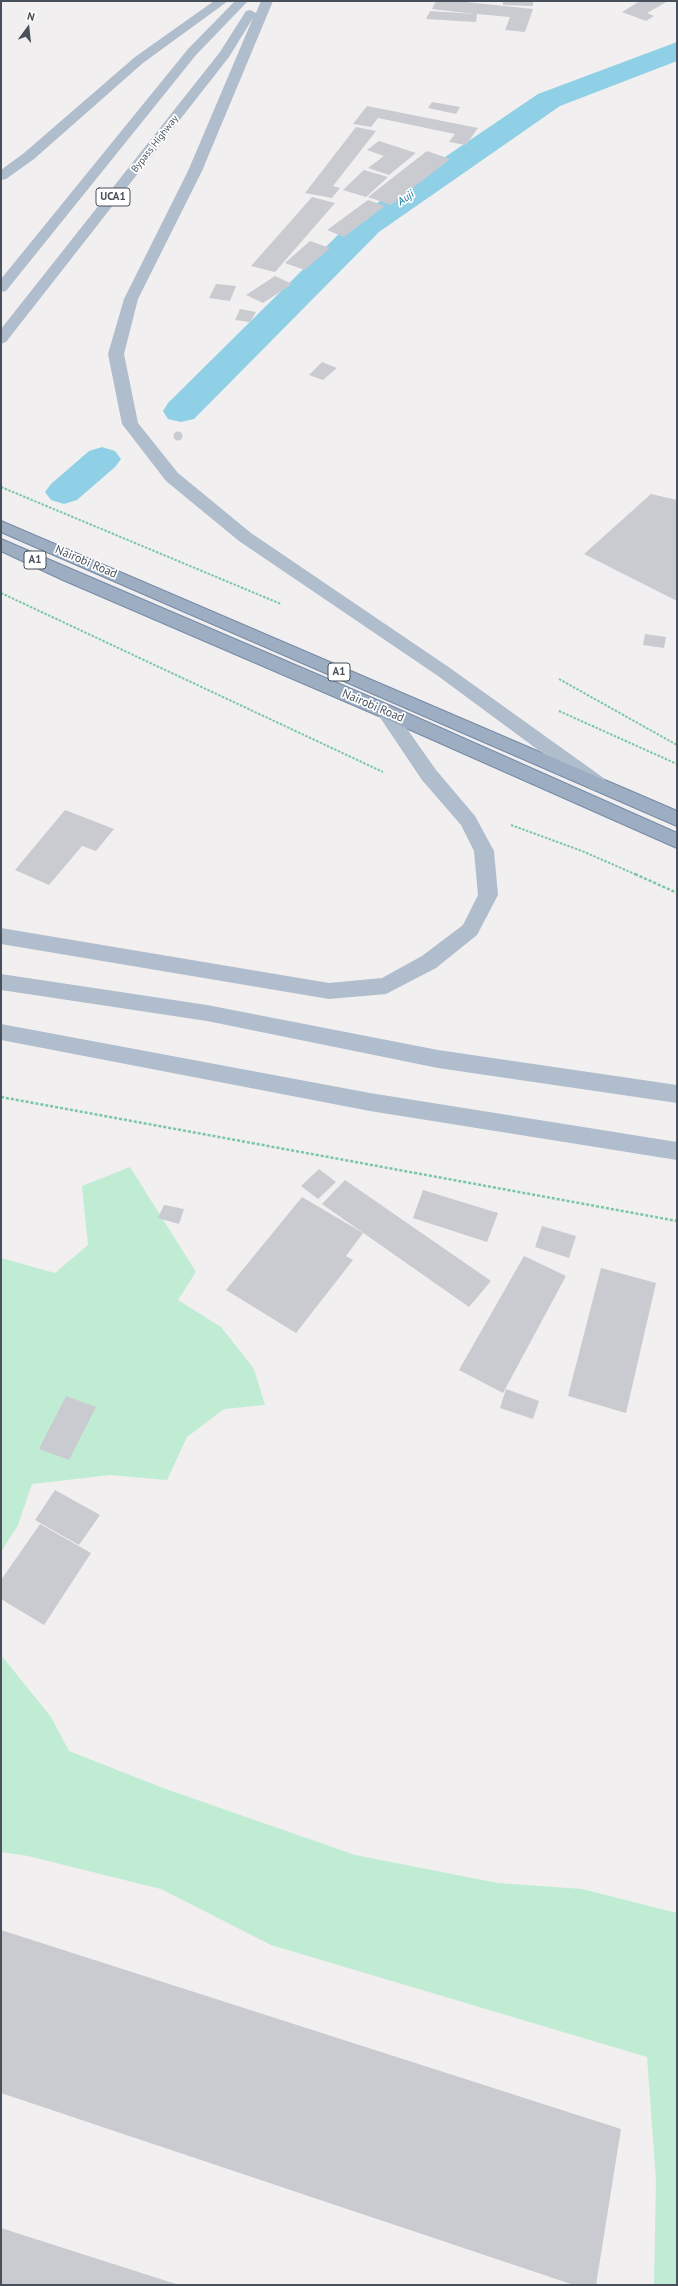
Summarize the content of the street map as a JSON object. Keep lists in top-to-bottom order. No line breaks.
{"streets":{"highway":["A1","Nairobi Road"],"main road":["Bypass Highway","UCA1"]},"water":["Auji"],"north":"top"}
